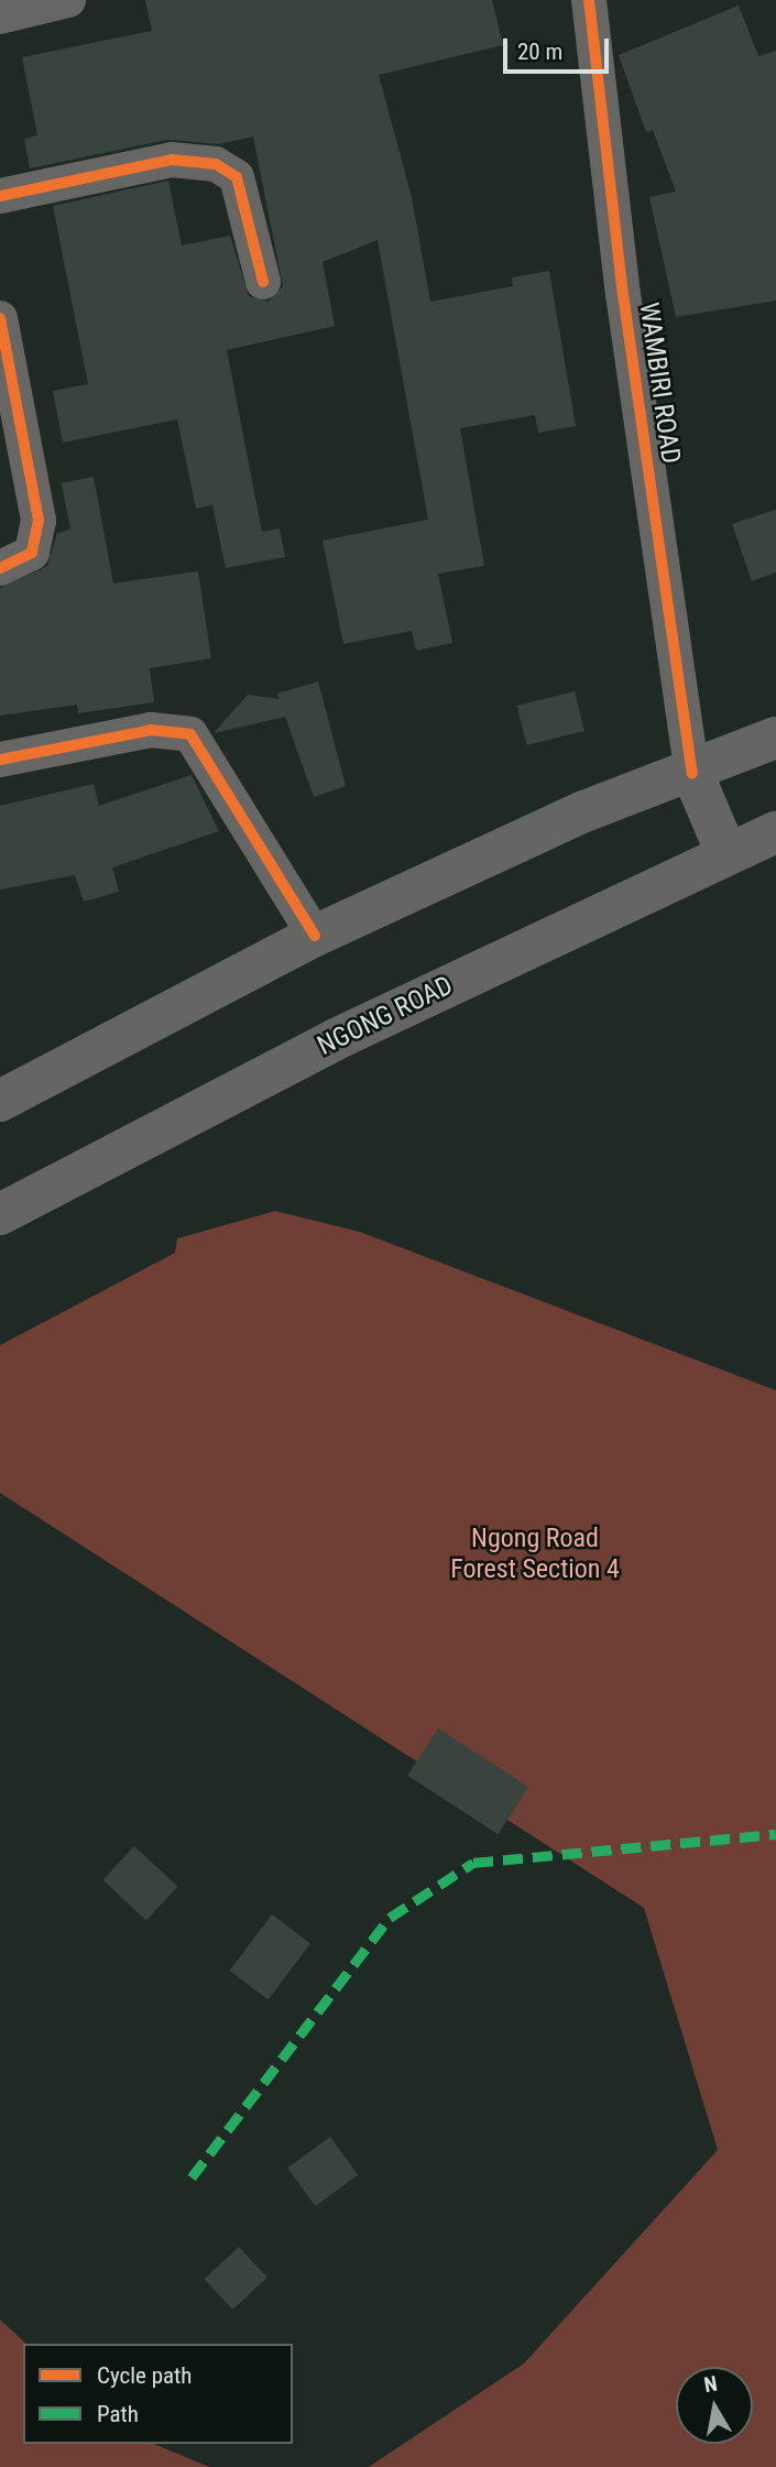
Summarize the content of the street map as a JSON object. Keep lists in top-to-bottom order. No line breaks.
{"streets":{"main road":["NGONG ROAD"],"street":["WAMBIRI ROAD"]},"parks":["Ngong Road Forest Section 4"],"legend":["Cycle path","Path"],"scale_bar":"20 m","north":"top"}
